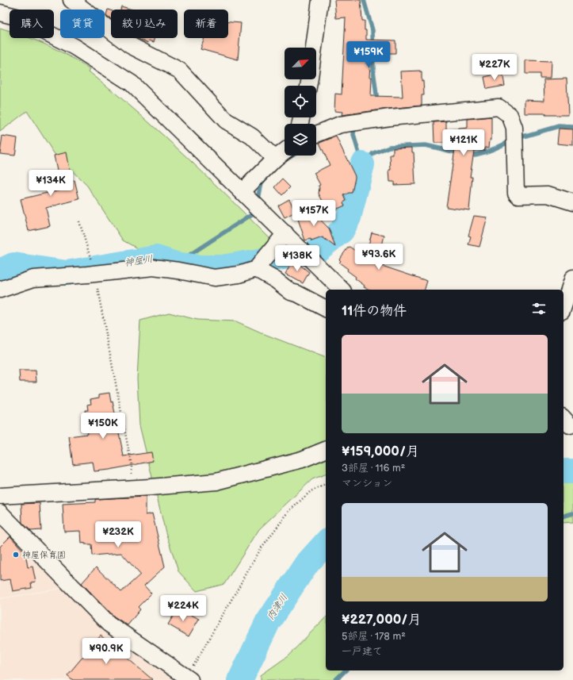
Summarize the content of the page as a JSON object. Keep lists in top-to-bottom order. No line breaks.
{"water":["神屋川","内津川"],"places":["神屋保育園"],"north":"top right","page":{"chip":["購入","賃貸","絞り込み","新着"],"price":["¥159K","¥227K","¥121K","¥134K","¥157K","¥93.6K","¥138K","¥150K","¥232K","¥224K","¥90.9K"],"heading":"11件の物件","list":[{"name":"¥159,000/月","note":"3部屋 · 116 m² · マンション"},{"name":"¥227,000/月","note":"5部屋 · 178 m² · 一戸建て"}]}}
